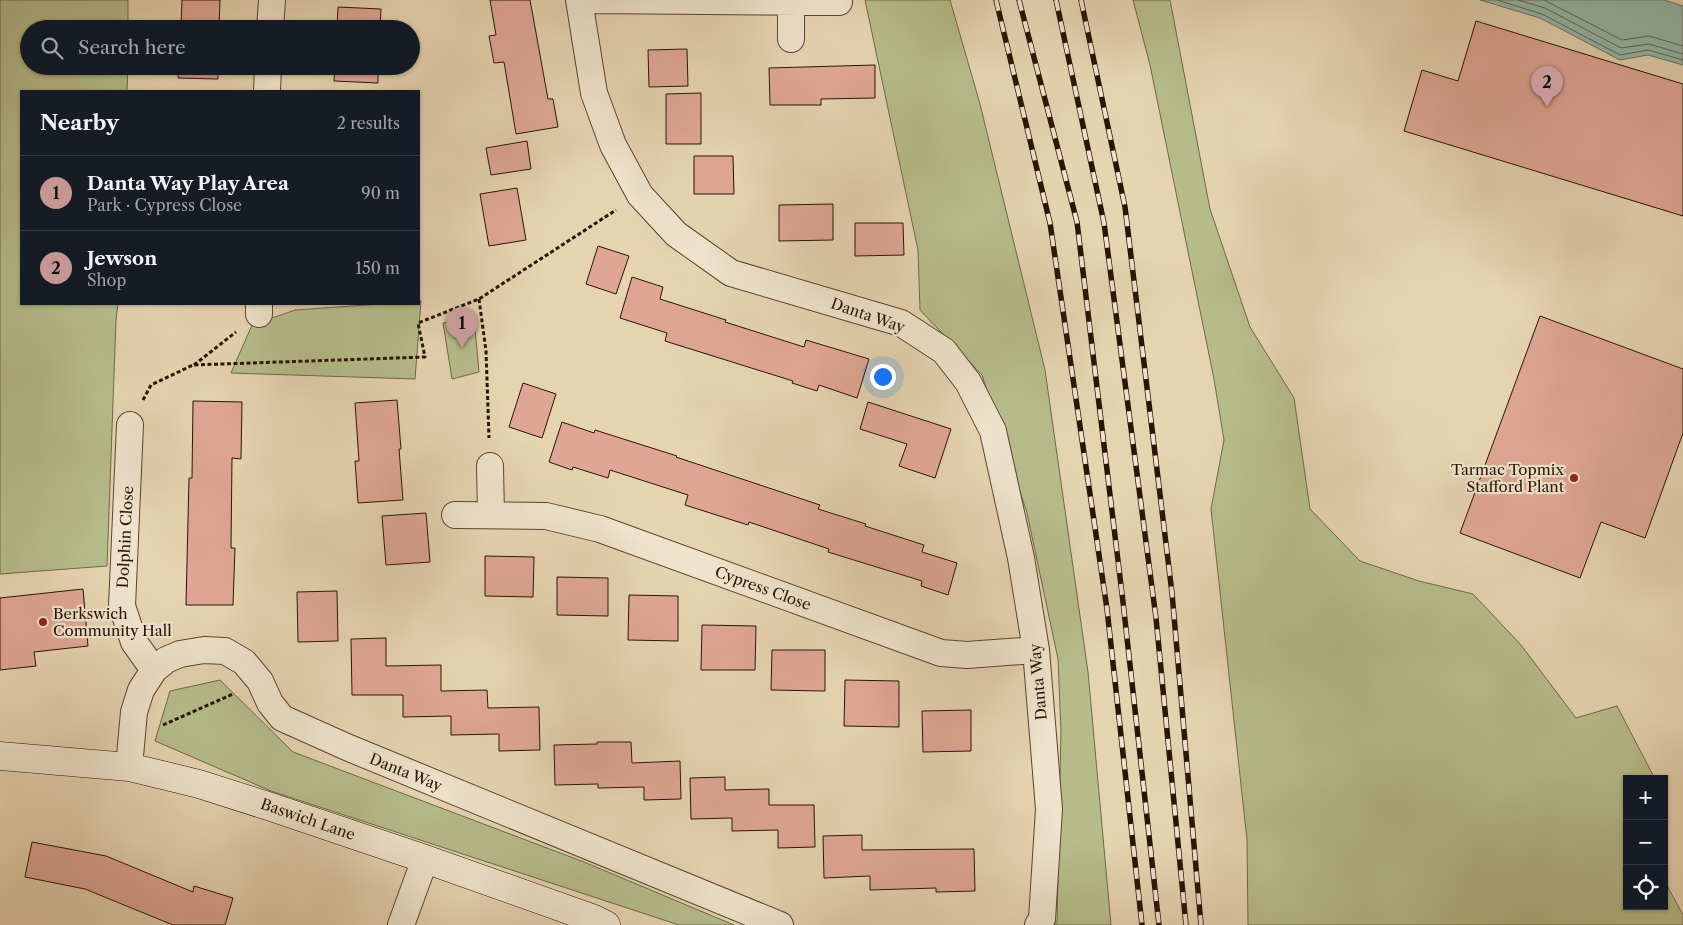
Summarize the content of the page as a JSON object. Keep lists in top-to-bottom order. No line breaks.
{"streets":{"street":["Danta Way","Dolphin Close","Cypress Close","Baswich Lane"]},"crossings":[["Danta Way","Dolphin Close"],["Danta Way","Cypress Close"],["Danta Way","Baswich Lane"]],"places":["Tarmac Topmix Stafford Plant","Berkswich Community Hall"],"page":{"search":"Search here","pins":["2","1"],"heading":["Nearby","2 results"],"list":[{"mark":"1","name":"Danta Way Play Area","note":"Park · Cypress Close","value":"90 m"},{"mark":"2","name":"Jewson","note":"Shop","value":"150 m"}],"map_buttons":["+","−"]}}
